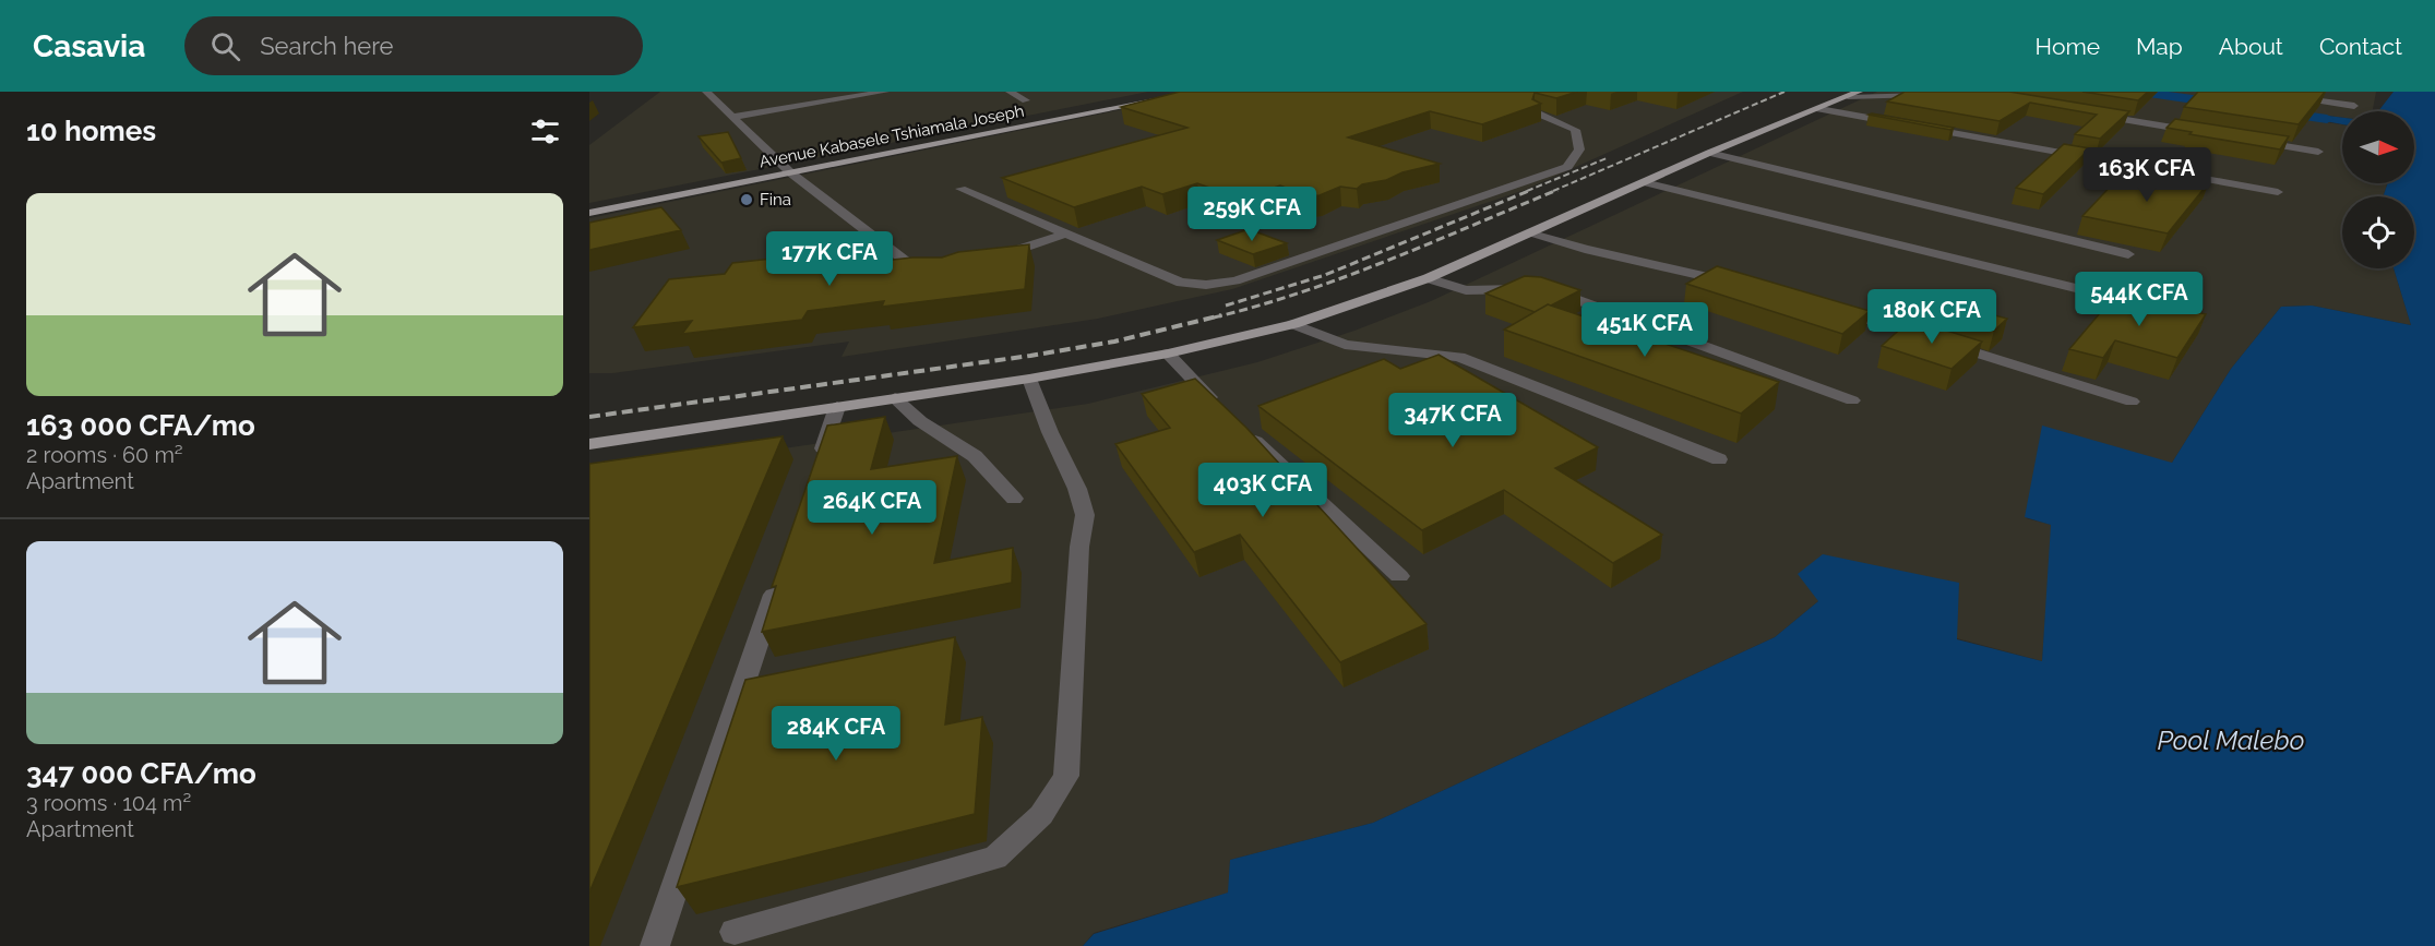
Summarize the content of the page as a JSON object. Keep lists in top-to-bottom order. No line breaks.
{"streets":{"main road":["Avenue Kabasele Tshiamala Joseph"]},"water":["Pool Malebo"],"places":["Fina"],"north":"right","page":{"header":"Casavia","search":"Search here","nav":["Home","Map","About","Contact"],"heading":"10 homes","price":["163K CFA","259K CFA","177K CFA","544K CFA","180K CFA","451K CFA","347K CFA","403K CFA","264K CFA","284K CFA"],"list":[{"name":"163 000 CFA/mo","note":"2 rooms · 60 m² · Apartment"},{"name":"347 000 CFA/mo","note":"3 rooms · 104 m² · Apartment"}]}}
